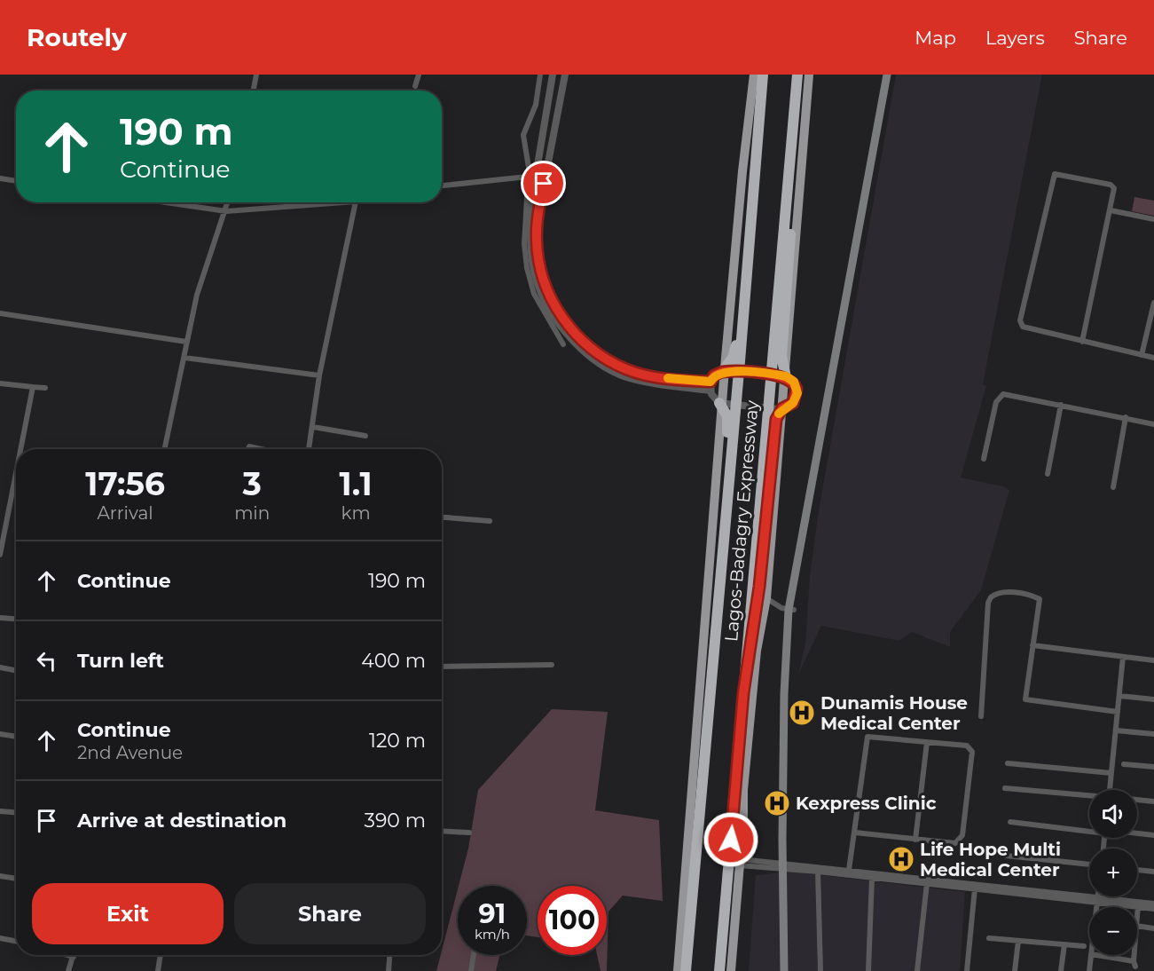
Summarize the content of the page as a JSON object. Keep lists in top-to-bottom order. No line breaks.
{"streets":{"highway":["Lagos-Badagry Expressway"]},"places":{"hospital":["Dunamis House Medical Center","Kexpress Clinic","Life Hope Multi Medical Center"]},"page":{"header":"Routely","nav":["Map","Layers","Share"],"turn":["190 m","Continue"],"eta":["17:56","Arrival","3","min","1.1","km"],"list":[{"name":"Continue","value":"190 m"},{"name":"Turn left","value":"400 m"},{"name":"Continue","note":"2nd Avenue","value":"120 m"},{"name":"Arrive at destination","value":"390 m"}],"map_buttons":["+","−"],"buttons":["Exit","Share"],"speed":"91 km/h","limit":"100"}}
